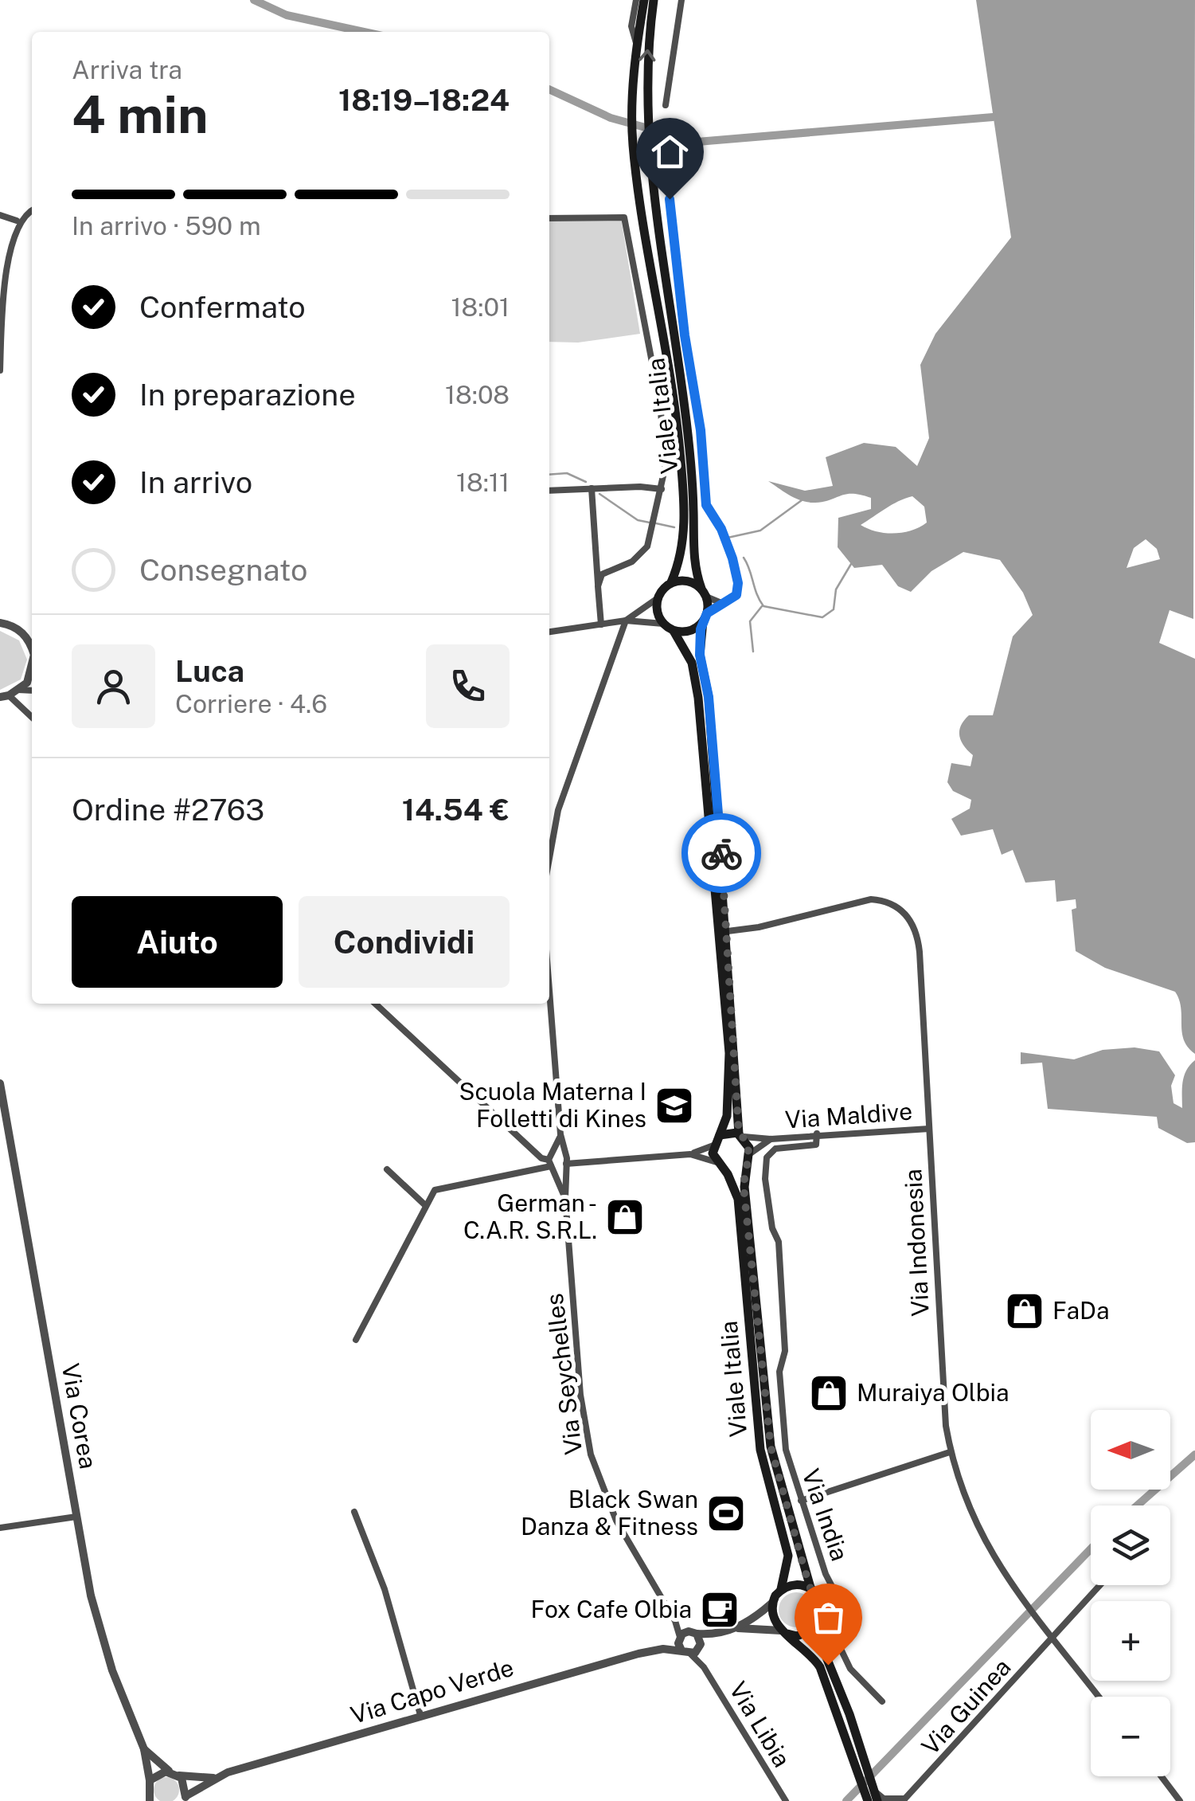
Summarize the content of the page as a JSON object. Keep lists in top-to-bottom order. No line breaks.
{"streets":{"main road":["Viale Italia"],"street":["Via Maldive","Via Indonesia","Via Seychelles","Via Corea","Via India","Via Capo Verde","Via Guinea","Via Libia"]},"crossings":[["Viale Italia","Via Maldive"],["Via Maldive","Via Indonesia"],["Via Maldive","Via India"],["Via Indonesia","Via Guinea"],["Via Seychelles","Via Capo Verde"],["Via Capo Verde","Via Libia"]],"places":{"school or university":["Scuola Materna I Folletti di Kines"],"shop":["German - C.A.R. S.R.L.","FaDa","Muraiya Olbia"],"sports":["Black Swan Danza & Fitness"],"cafe":["Fox Cafe Olbia"]},"north":"left","page":{"heading":["4 min","Arriva tra","18:19–18:24"],"panel":["Luca","Corriere · 4.6","Ordine #2763","14.54 €"],"bar":"In arrivo · 590 m","list":[["Confermato","18:01"],["In preparazione","18:08"],["In arrivo","18:11"],"Consegnato"],"buttons":["Aiuto","Condividi"],"map_buttons":["+","−"]}}
